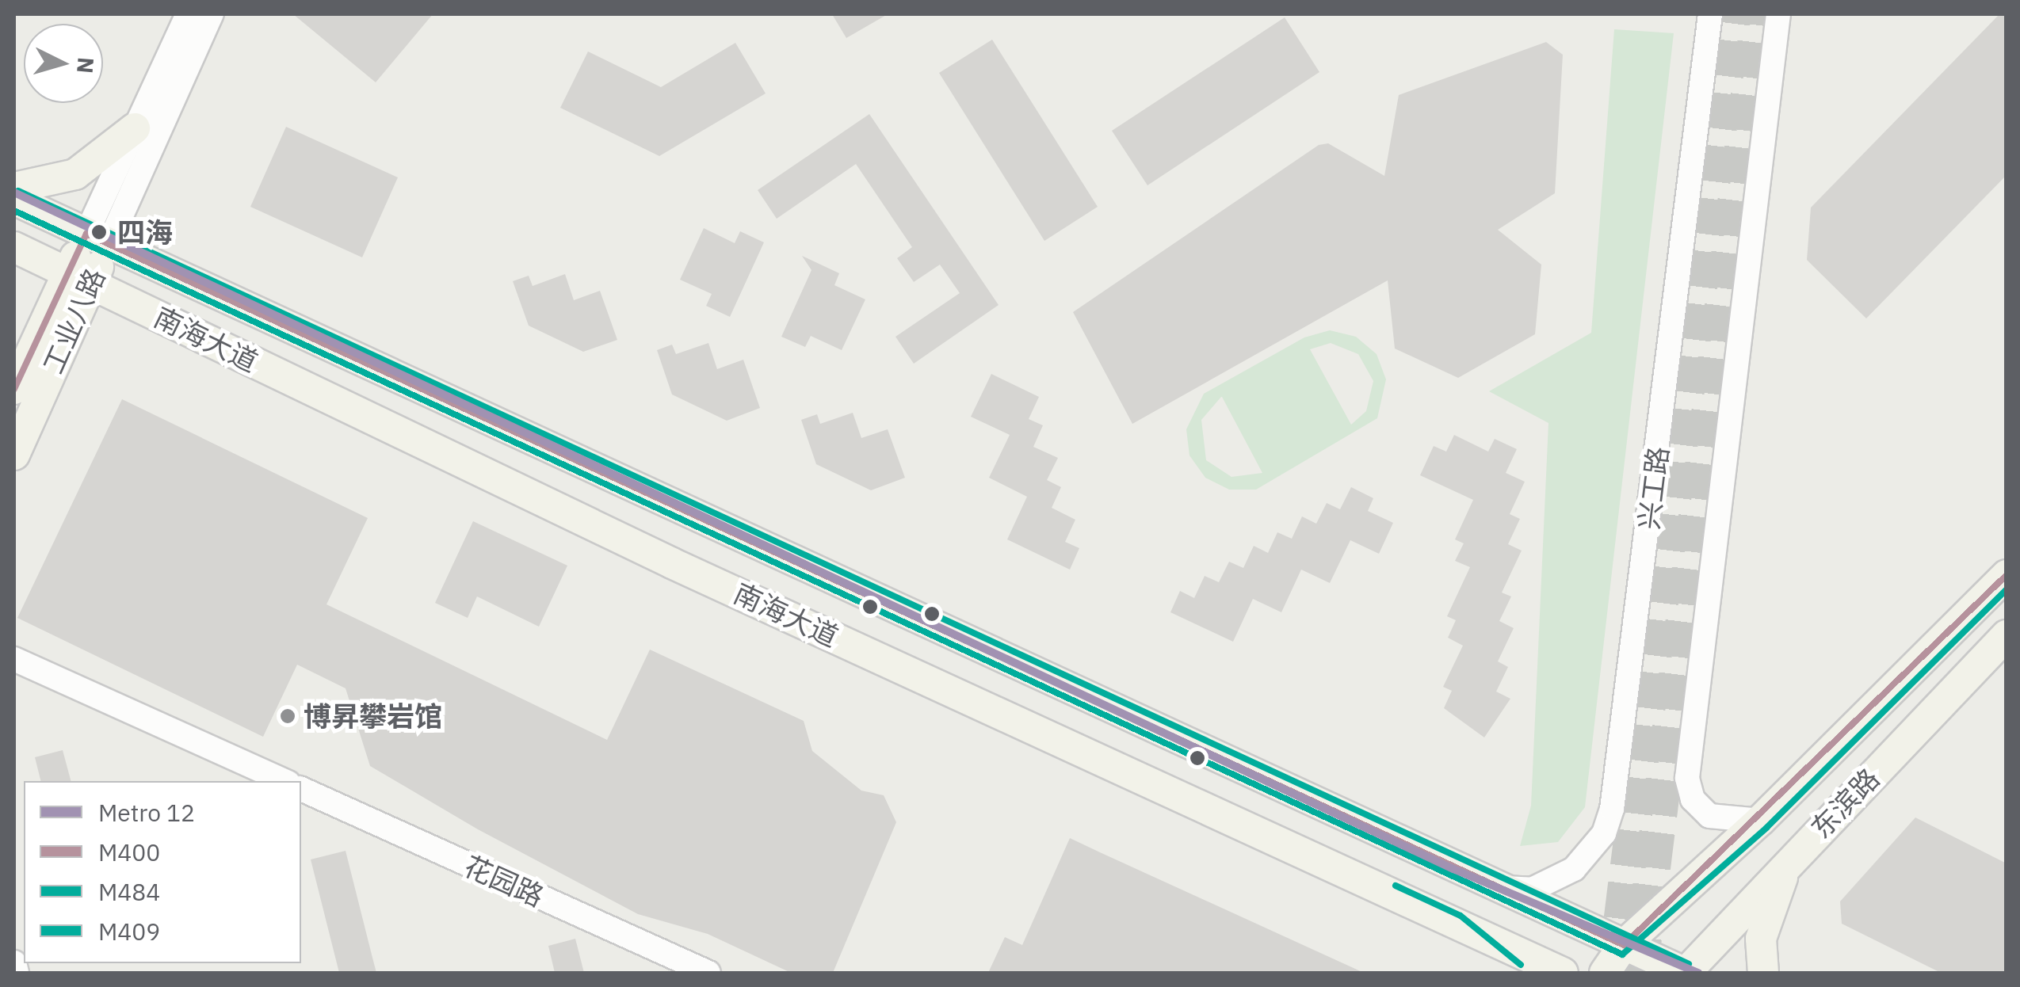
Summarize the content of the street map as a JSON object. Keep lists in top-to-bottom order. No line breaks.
{"streets":{"main road":["工业八路","南海大道","东滨路"],"street":["兴工路","花园路"]},"crossings":[["工业八路","南海大道"],["南海大道","兴工路"],["南海大道","东滨路"]],"places":["四海","博昇攀岩馆"],"lines":["transit line M409","metro line 12","transit line M484","transit line M400"],"legend":["Metro 12","M400","M484","M409"],"north":"right"}
